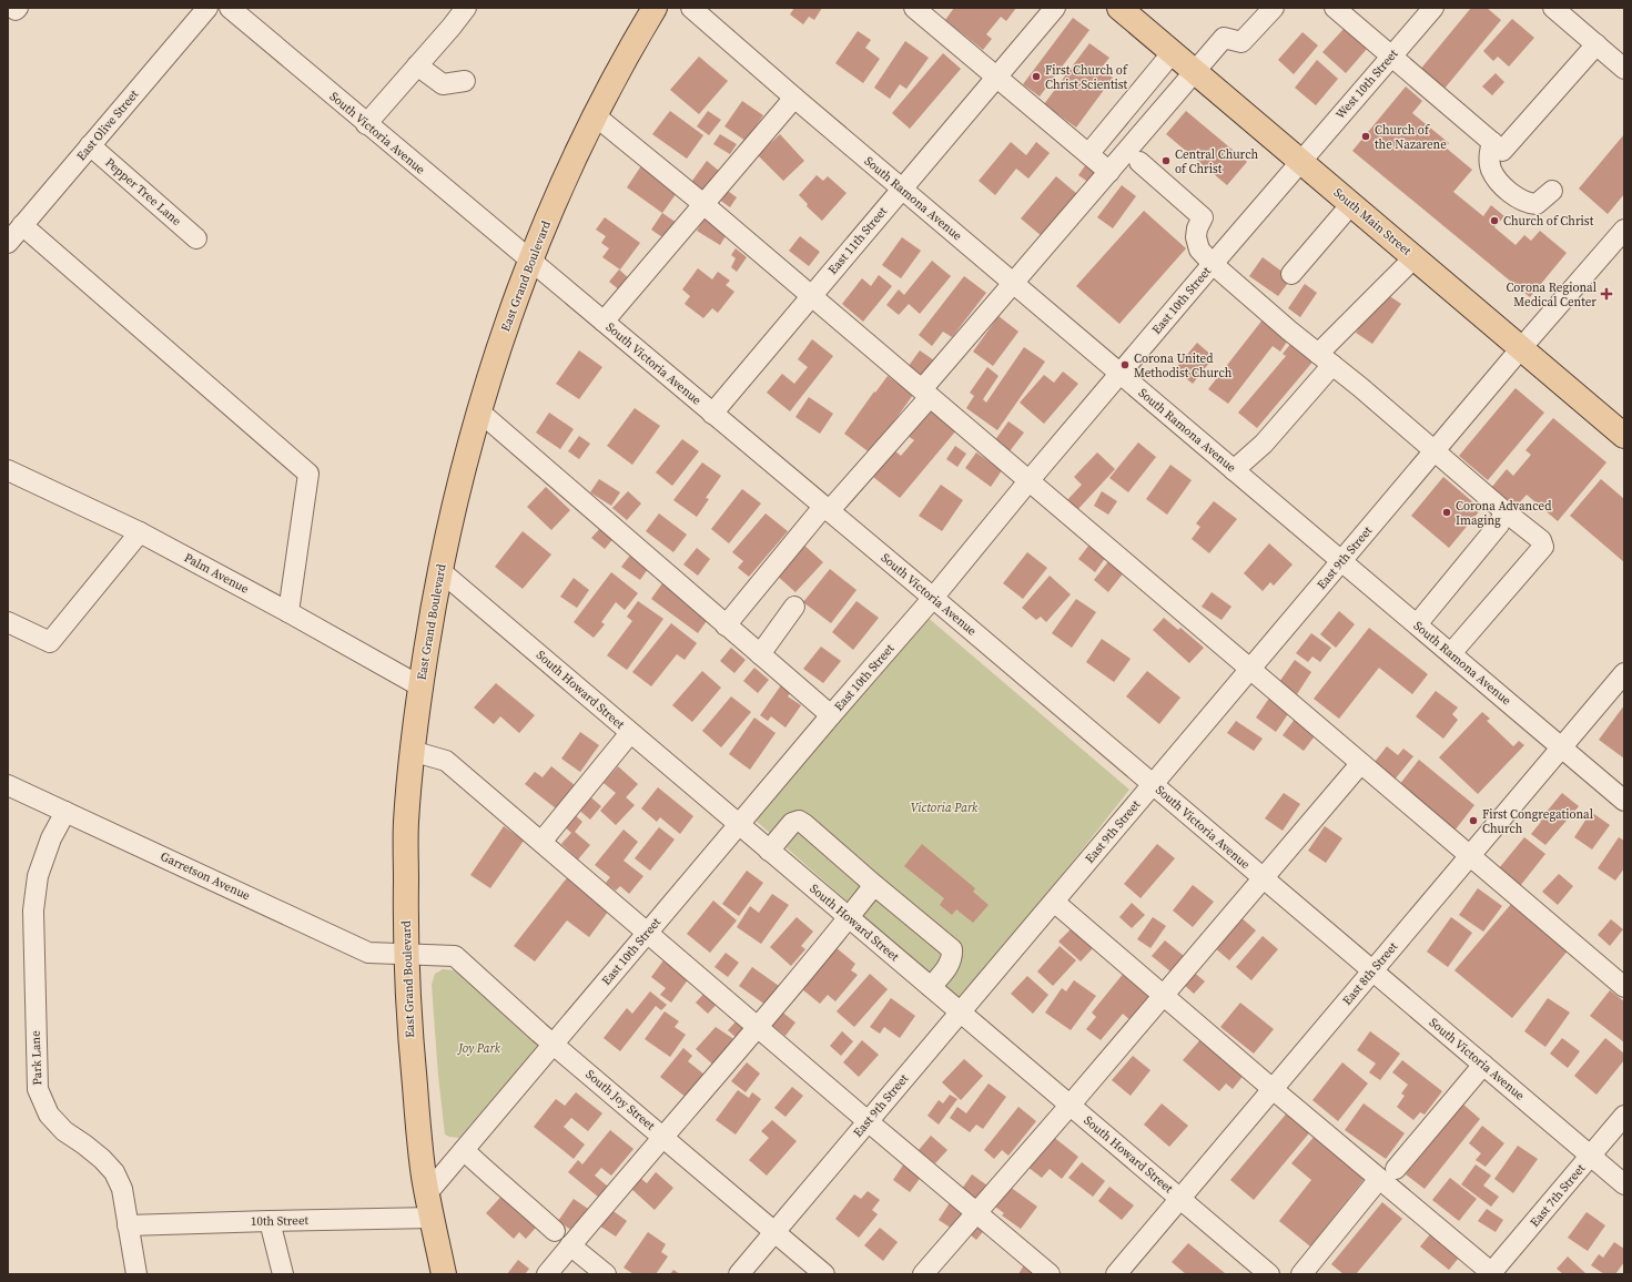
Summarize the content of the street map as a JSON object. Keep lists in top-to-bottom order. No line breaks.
{"streets":{"main road":["South Main Street","East Grand Boulevard"],"street":["West 10th Street","East Olive Street","South Victoria Avenue","Pepper Tree Lane","South Ramona Avenue","East 11th Street","East 10th Street","East 9th Street","Palm Avenue","South Howard Street","Garretson Avenue","East 8th Street","Park Lane","South Joy Street","East 7th Street","10th Street"]},"crossings":[["West 10th Street","South Main Street"],["West 10th Street","East 10th Street"],["East Olive Street","Pepper Tree Lane"],["South Victoria Avenue","East 11th Street"],["South Victoria Avenue","East Grand Boulevard"],["South Victoria Avenue","East 10th Street"],["South Victoria Avenue","East 9th Street"],["South Victoria Avenue","East 8th Street"],["South Victoria Avenue","East 7th Street"],["South Ramona Avenue","East 11th Street"],["South Ramona Avenue","East 10th Street"],["South Ramona Avenue","East 9th Street"],["South Ramona Avenue","East 8th Street"],["South Main Street","East 10th Street"],["South Main Street","East 9th Street"],["East Grand Boulevard","East 10th Street"],["East Grand Boulevard","Palm Avenue"],["East Grand Boulevard","South Howard Street"],["East Grand Boulevard","Garretson Avenue"],["East Grand Boulevard","South Joy Street"],["East Grand Boulevard","10th Street"],["East 10th Street","South Howard Street"],["East 10th Street","South Joy Street"],["East 9th Street","South Howard Street"],["East 9th Street","South Joy Street"],["South Howard Street","East 8th Street"],["Garretson Avenue","Park Lane"],["Garretson Avenue","South Joy Street"],["Park Lane","10th Street"]],"parks":["Victoria Park","Joy Park"],"places":{"other":["First Church of Christ Scientist","Church of the Nazarene","Central Church of Christ","Church of Christ","Corona United Methodist Church","Corona Advanced Imaging","First Congregational Church"],"health":["Corona Regional Medical Center"]}}
